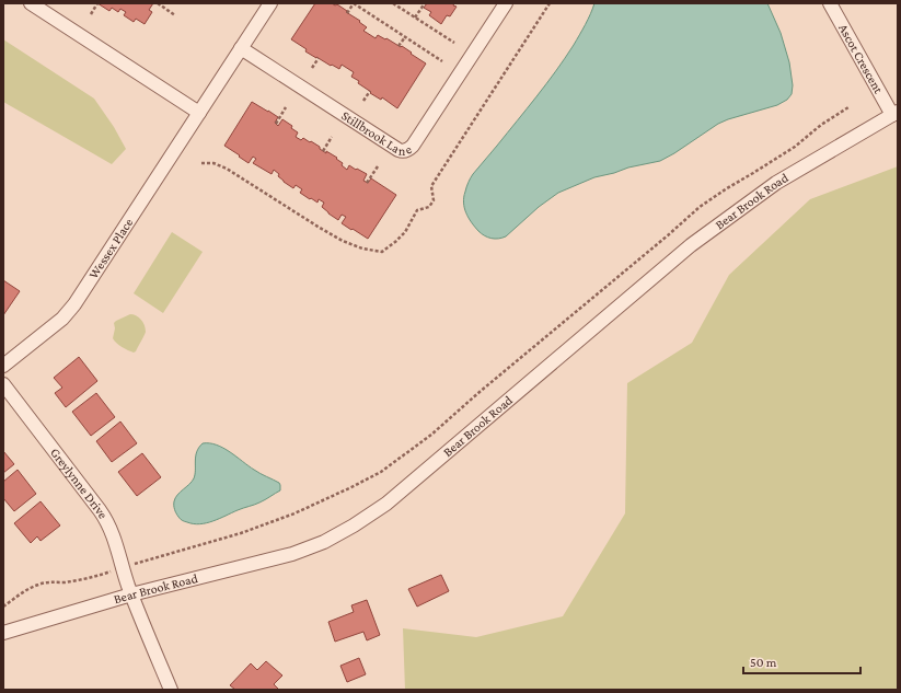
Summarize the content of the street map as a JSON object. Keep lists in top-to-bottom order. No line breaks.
{"streets":{"street":["Ascot Crescent","Stillbrook Lane","Bear Brook Road","Wessex Place","Greylynne Drive"]},"crossings":[["Ascot Crescent","Bear Brook Road"],["Stillbrook Lane","Wessex Place"],["Bear Brook Road","Greylynne Drive"]],"scale_bar":"50 m"}
